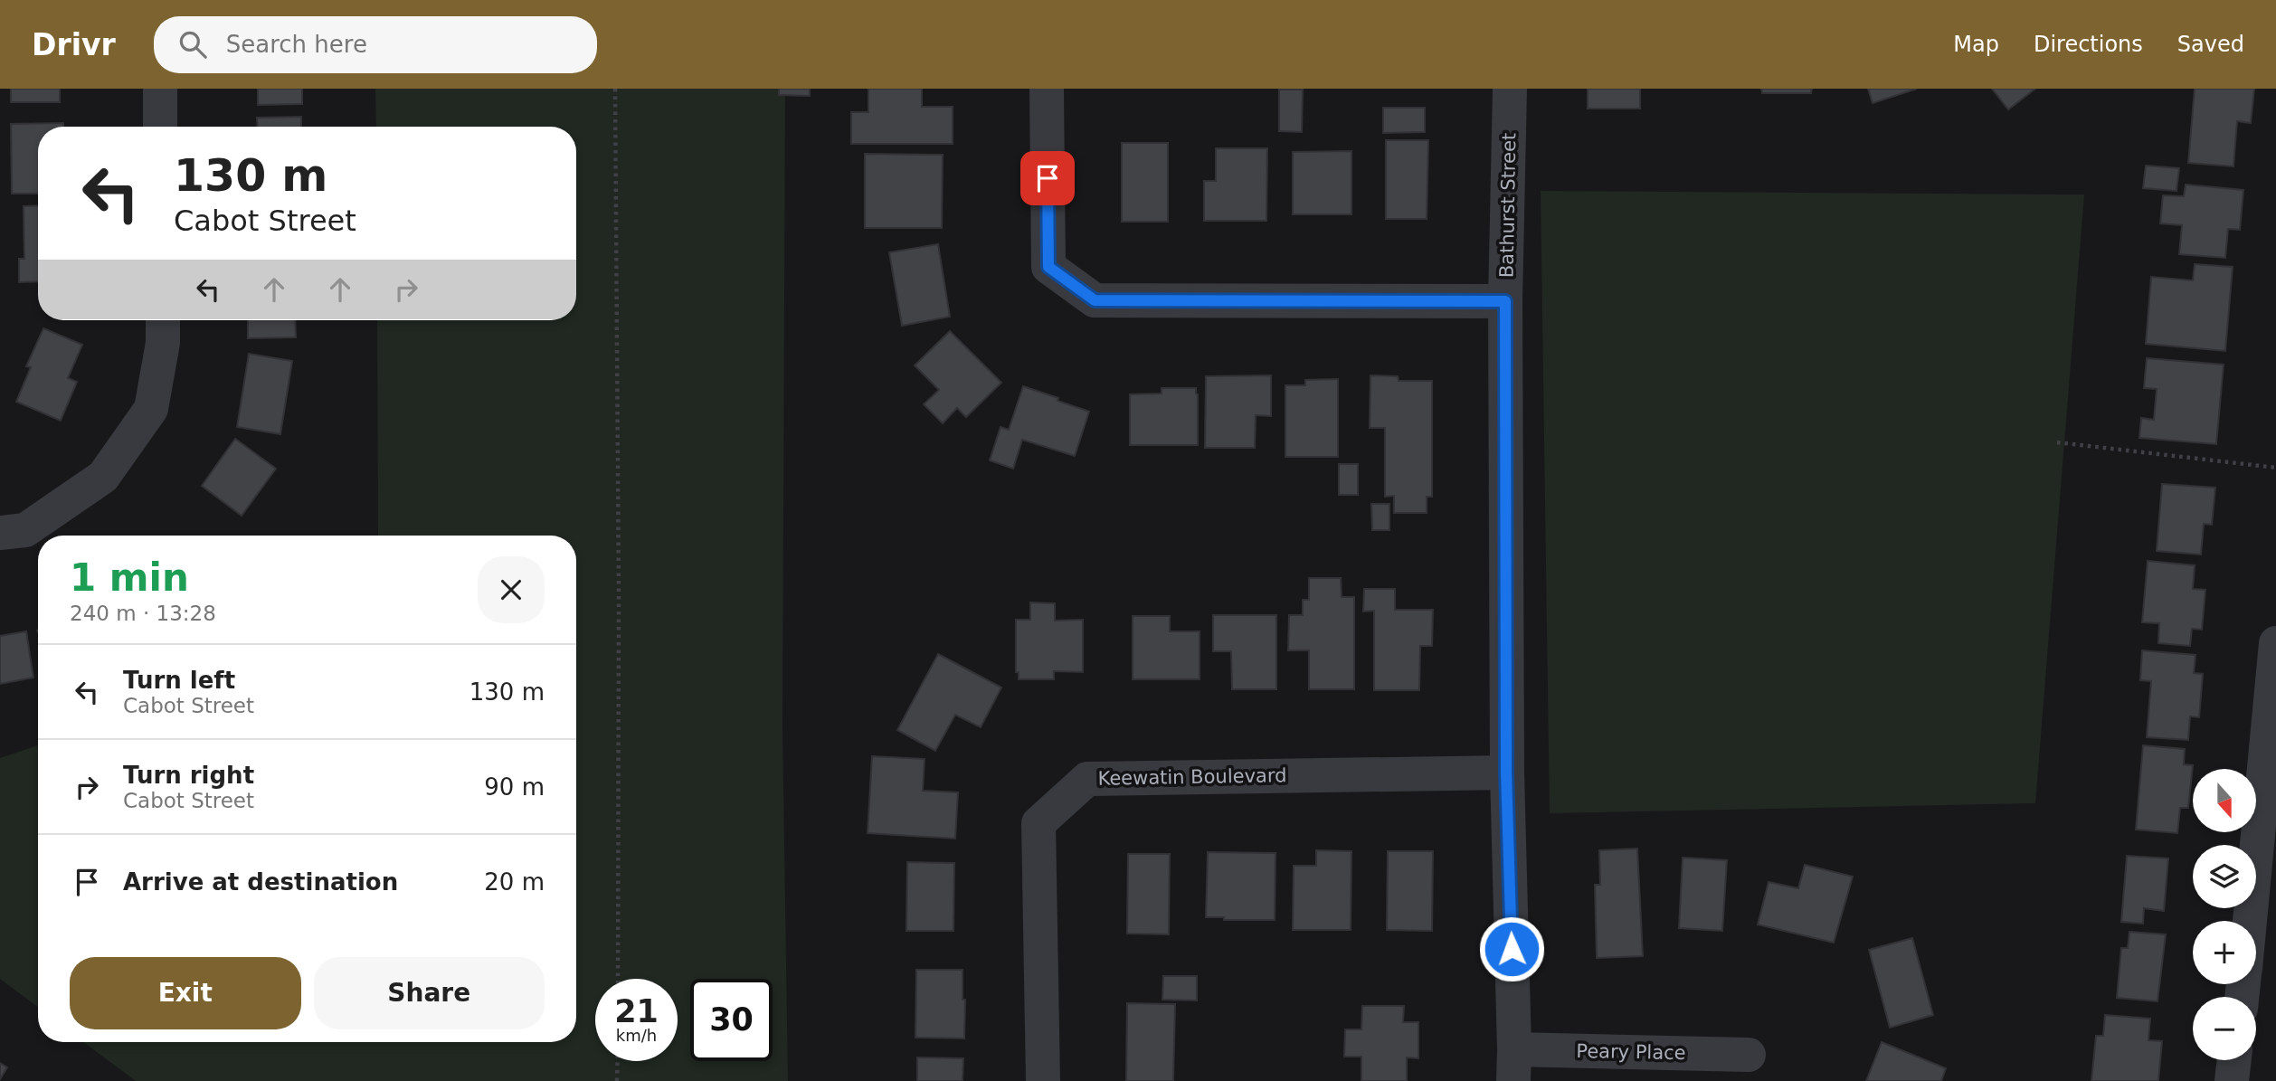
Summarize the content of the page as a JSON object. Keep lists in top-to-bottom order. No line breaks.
{"streets":{"street":["Bathurst Street","Keewatin Boulevard","Peary Place"]},"crossings":[["Bathurst Street","Keewatin Boulevard"],["Bathurst Street","Peary Place"]],"north":"bottom","page":{"header":"Drivr","search":"Search here","nav":["Map","Directions","Saved"],"turn":["130 m","Cabot Street"],"heading":["1 min","240 m · 13:28"],"list":[{"name":"Turn left","note":"Cabot Street","value":"130 m"},{"name":"Turn right","note":"Cabot Street","value":"90 m"},{"name":"Arrive at destination","value":"20 m"}],"map_buttons":["+","−"],"buttons":["Exit","Share"],"speed":"21 km/h","limit":"30"}}
